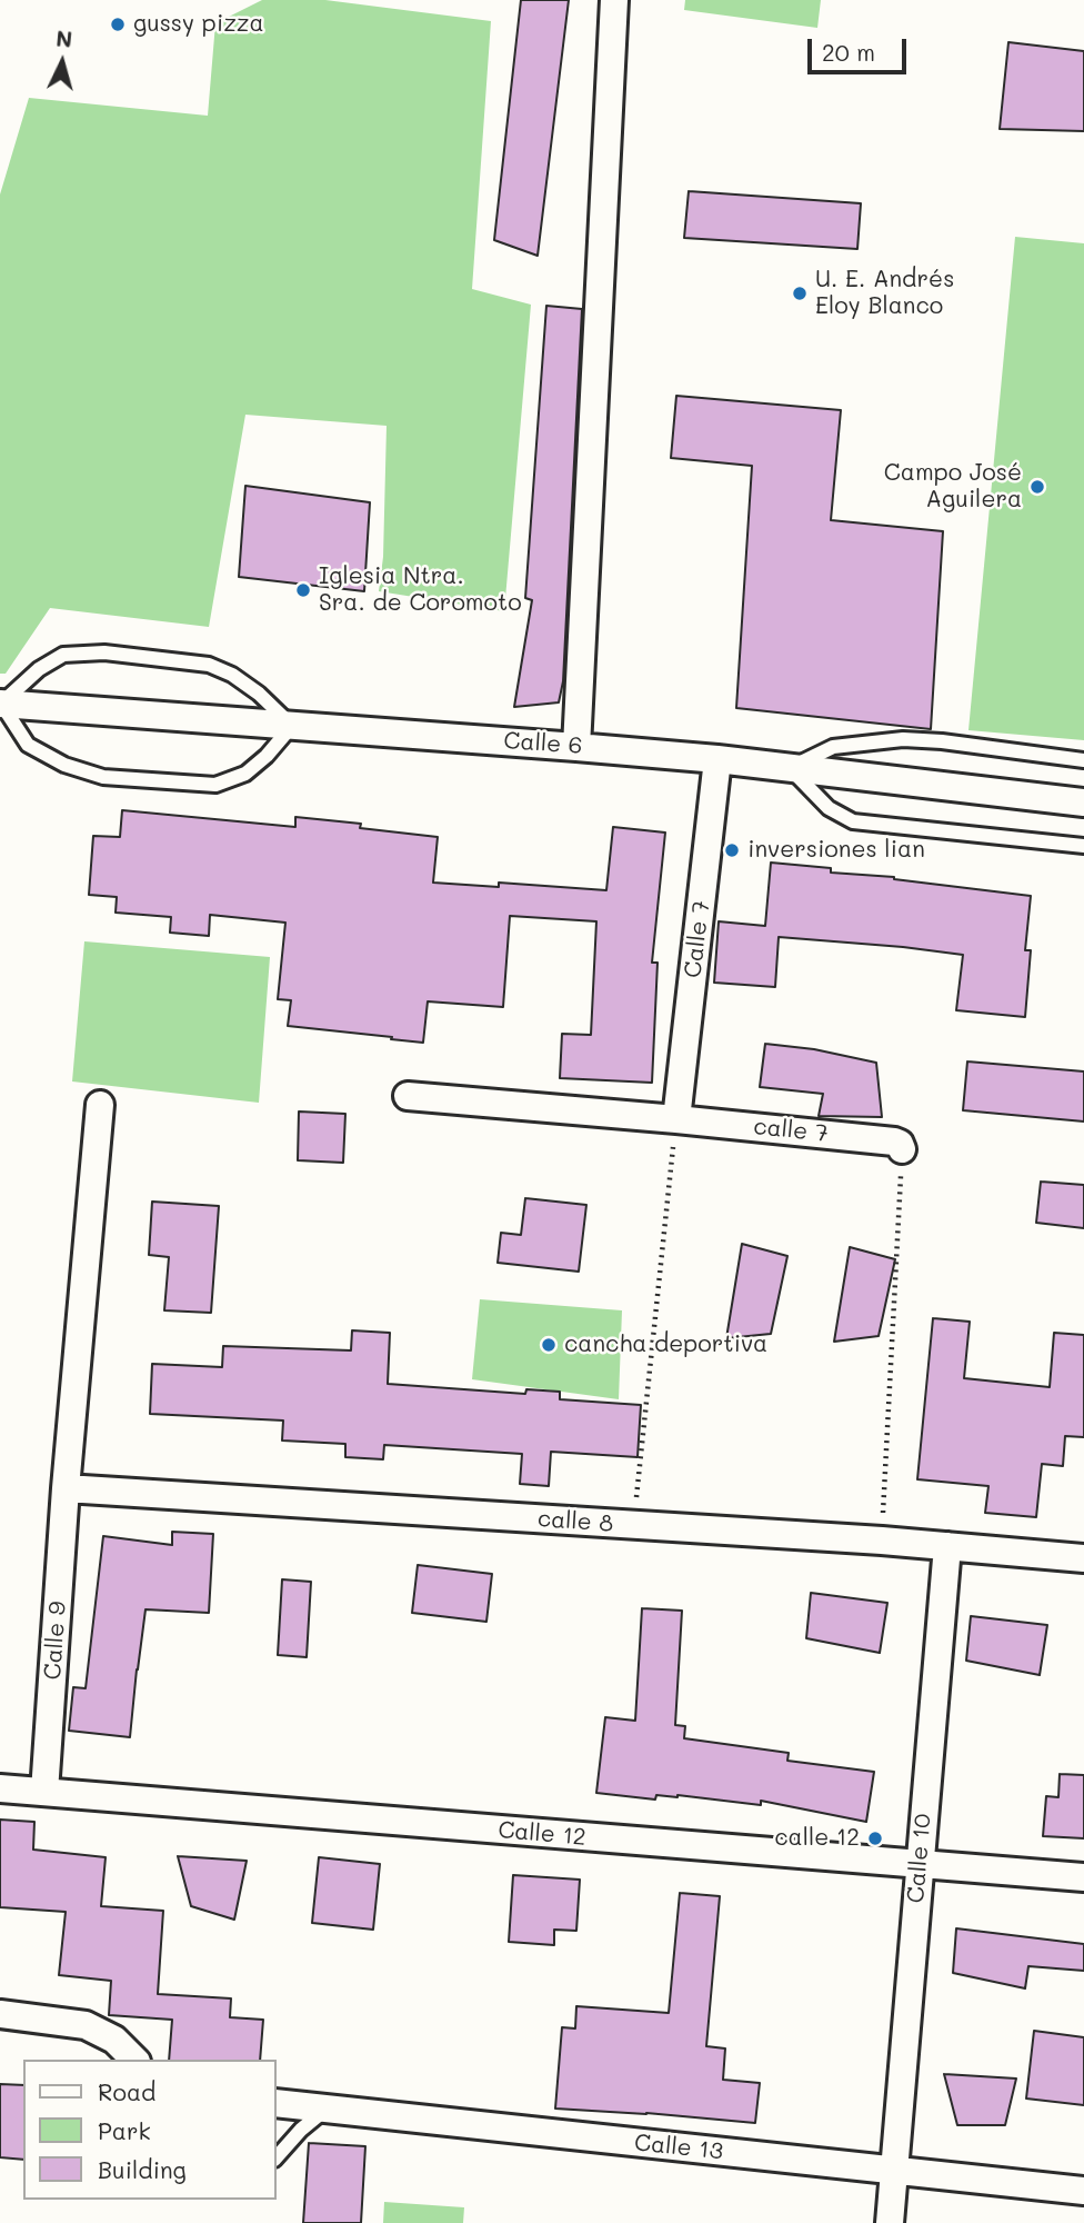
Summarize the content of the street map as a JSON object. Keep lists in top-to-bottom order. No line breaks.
{"streets":{"street":["Calle 6","Calle 7","calle 7","calle 8","Calle 9","Calle 12","Calle 10","Calle 13"]},"crossings":[["Calle 6","Calle 7"],["Calle 7","calle 7"],["calle 8","Calle 9"],["calle 8","Calle 10"],["Calle 9","Calle 12"],["Calle 12","Calle 10"],["Calle 10","Calle 13"]],"places":["gussy pizza","U. E. Andrés Eloy Blanco","Campo José Aguilera","Iglesia Ntra. Sra. de Coromoto","inversiones lian","cancha deportiva","calle 12"],"legend":["Road","Park","Building"],"scale_bar":"20 m","north":"top"}
